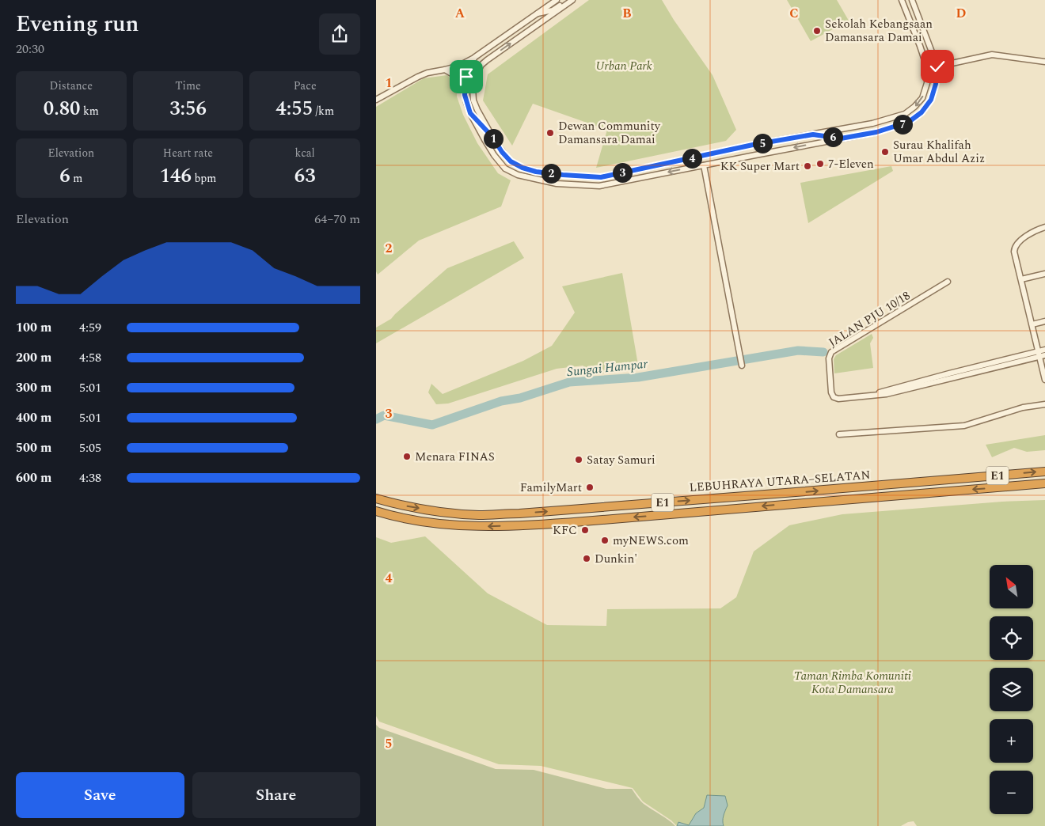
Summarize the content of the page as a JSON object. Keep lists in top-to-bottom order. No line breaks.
{"streets":{"highway":["E1","LEBUHRAYA UTARA–SELATAN"],"street":["JALAN PJU 10/18"]},"water":["Sungai Hampar"],"parks":["Urban Park","Taman Rimba Komuniti Kota Damansara"],"places":["Sekolah Kebangsaan Damansara Damai","Dewan Community Damansara Damai","Surau Khalifah Umar Abdul Aziz","7-Eleven","KK Super Mart","Menara FINAS","Satay Samuri","FamilyMart","KFC","myNEWS.com","Dunkin'"],"north":"top left","page":{"heading":["Evening run","20:30"],"stats":[["Distance","0.80 km"],["Time","3:56"],["Pace","4:55 /km"],["Elevation","6 m"],["Heart rate","146 bpm"],["kcal","63"]],"pins":["7","6","1","5","4","3","2"],"chart":["Elevation","64–70 m"],"list":[{"name":"100 m","note":"4:59"},{"name":"200 m","note":"4:58"},{"name":"300 m","note":"5:01"},{"name":"400 m","note":"5:01"},{"name":"500 m","note":"5:05"},{"name":"600 m","note":"4:38"}],"map_buttons":["+","−"],"buttons":["Save","Share"]},"grid":{"columns":["A","B","C","D"],"rows":["1","2","3","4","5"]}}
